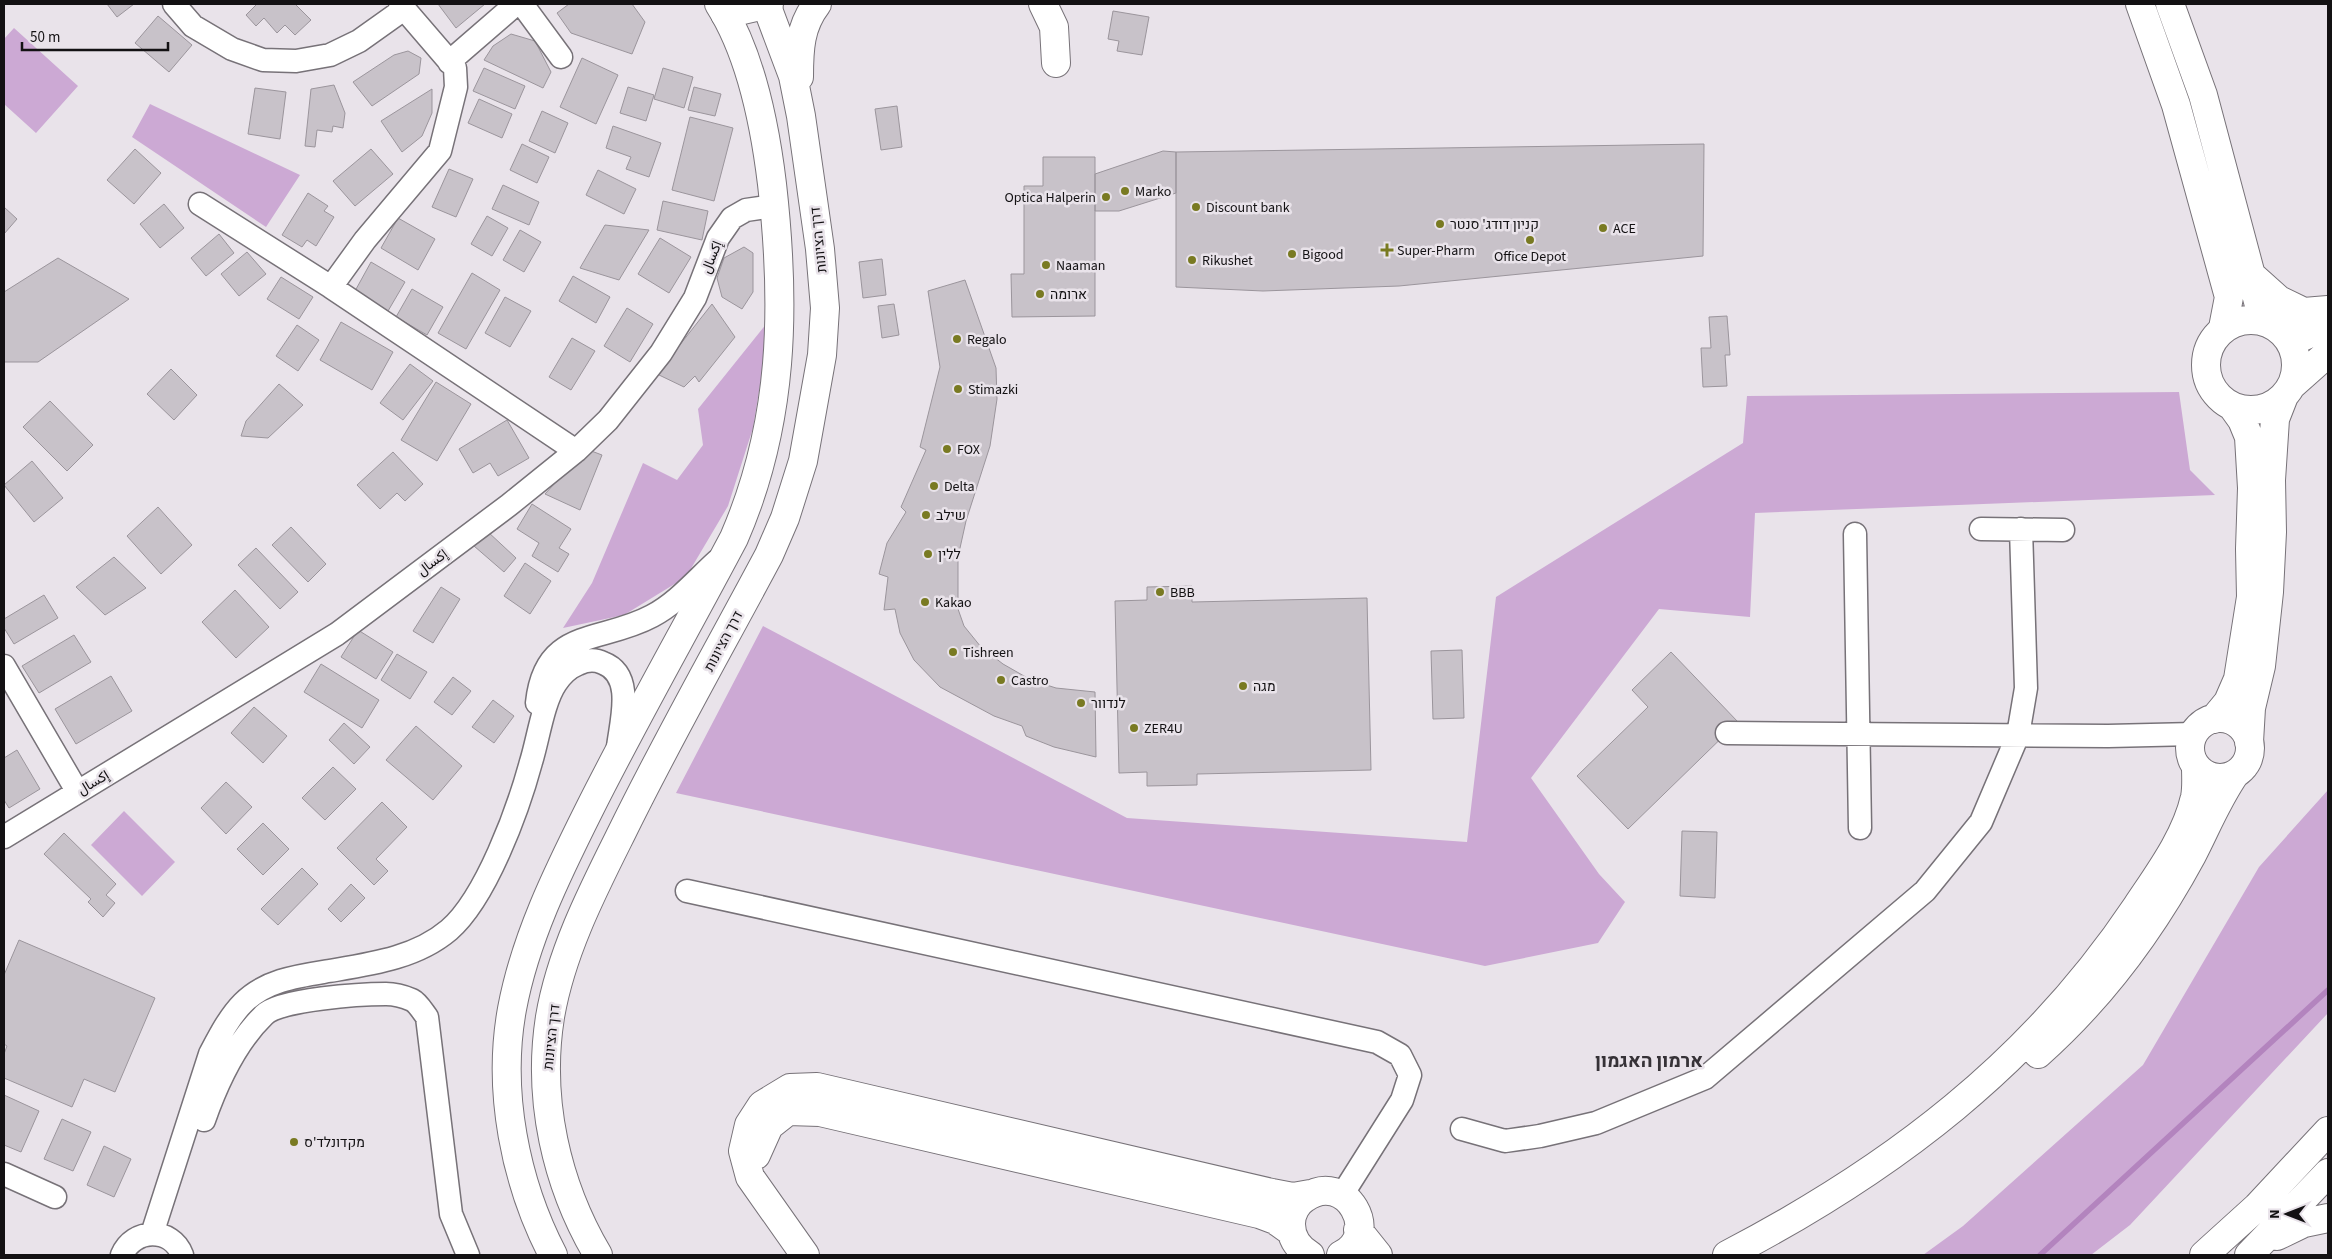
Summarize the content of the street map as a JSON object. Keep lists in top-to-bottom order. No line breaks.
{"streets":{"main road":["דרך הציונות"],"street":["إكسال"]},"districts":["ארמון האגמון"],"places":{"other":["Marko","Optica Halperin","Discount bank","קניון דודג' סנטר","ACE","Office Depot","Bigood","Rikushet","Naaman","ארומה","Regalo","Stimazki","FOX","Delta","שילב","ללין","BBB","Kakao","Tishreen","Castro","מגה","לנדוור","ZER4U","מקדונלד'ס"],"health":["Super-Pharm"]},"scale_bar":"50 m","north":"left"}
